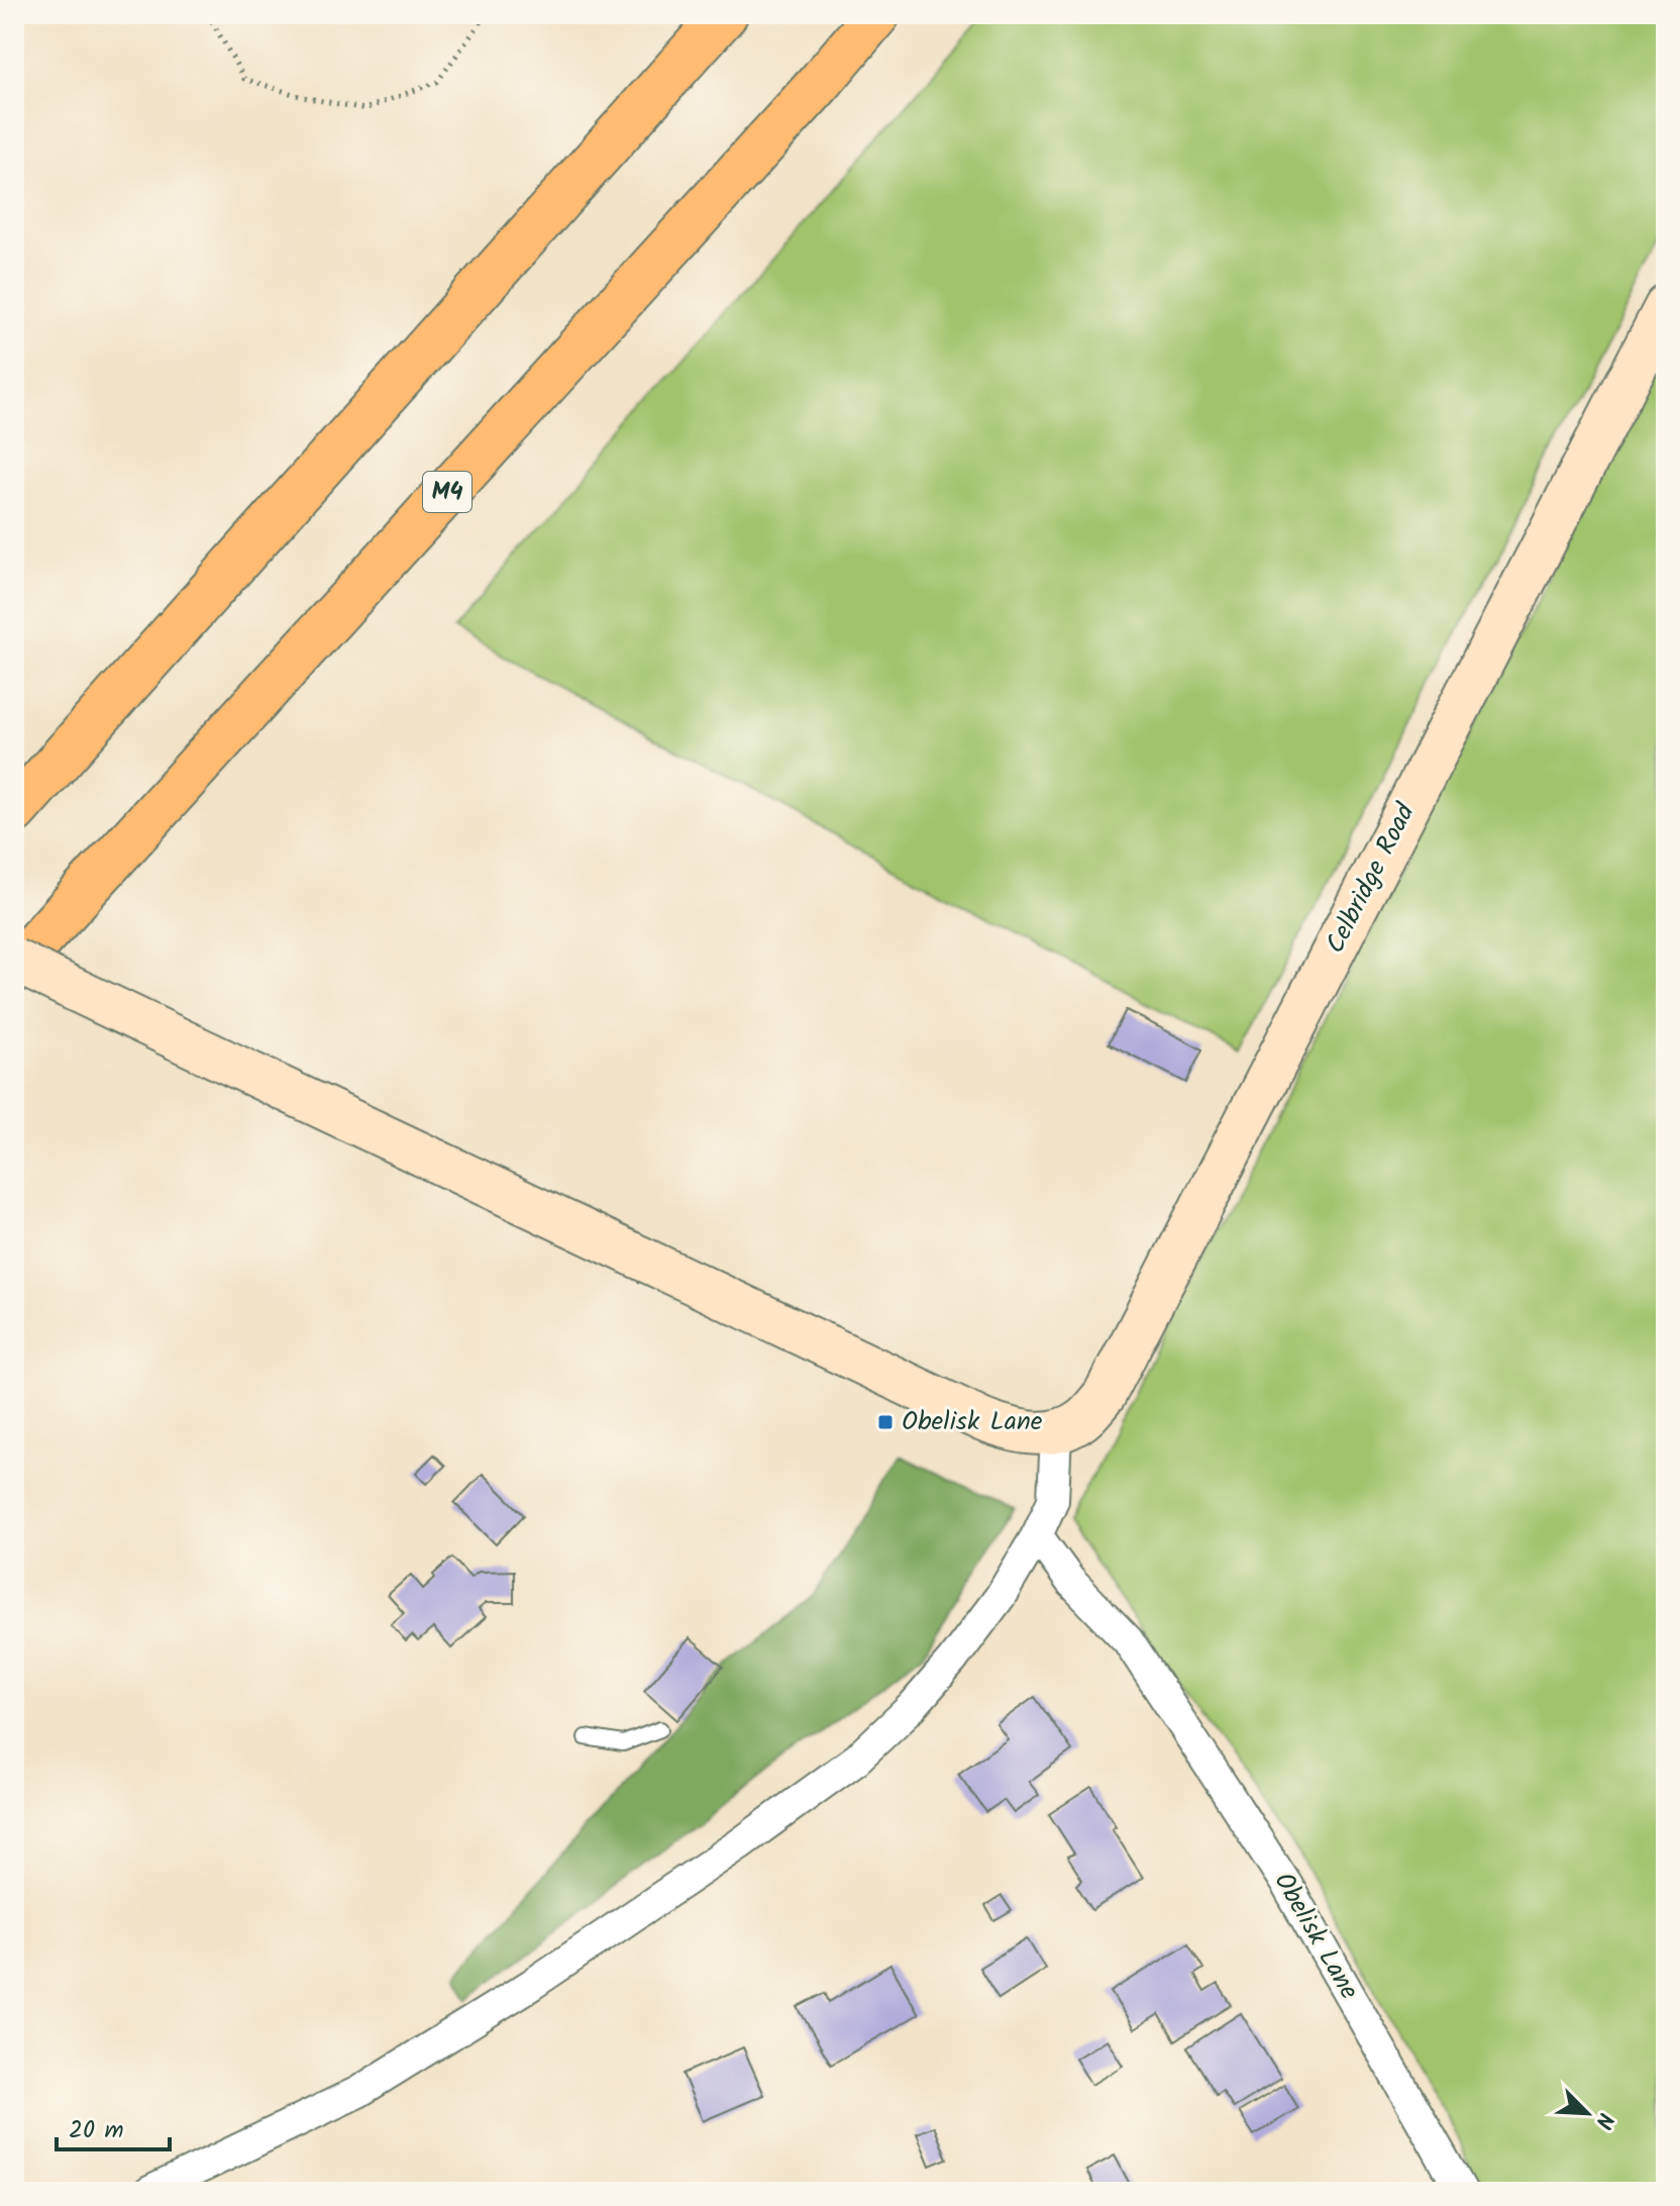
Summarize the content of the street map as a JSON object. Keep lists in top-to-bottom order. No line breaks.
{"streets":{"highway":["M4"],"main road":["Celbridge Road"],"street":["Obelisk Lane"]},"places":{"transit":["Obelisk Lane"]},"scale_bar":"20 m","north":"bottom right"}
